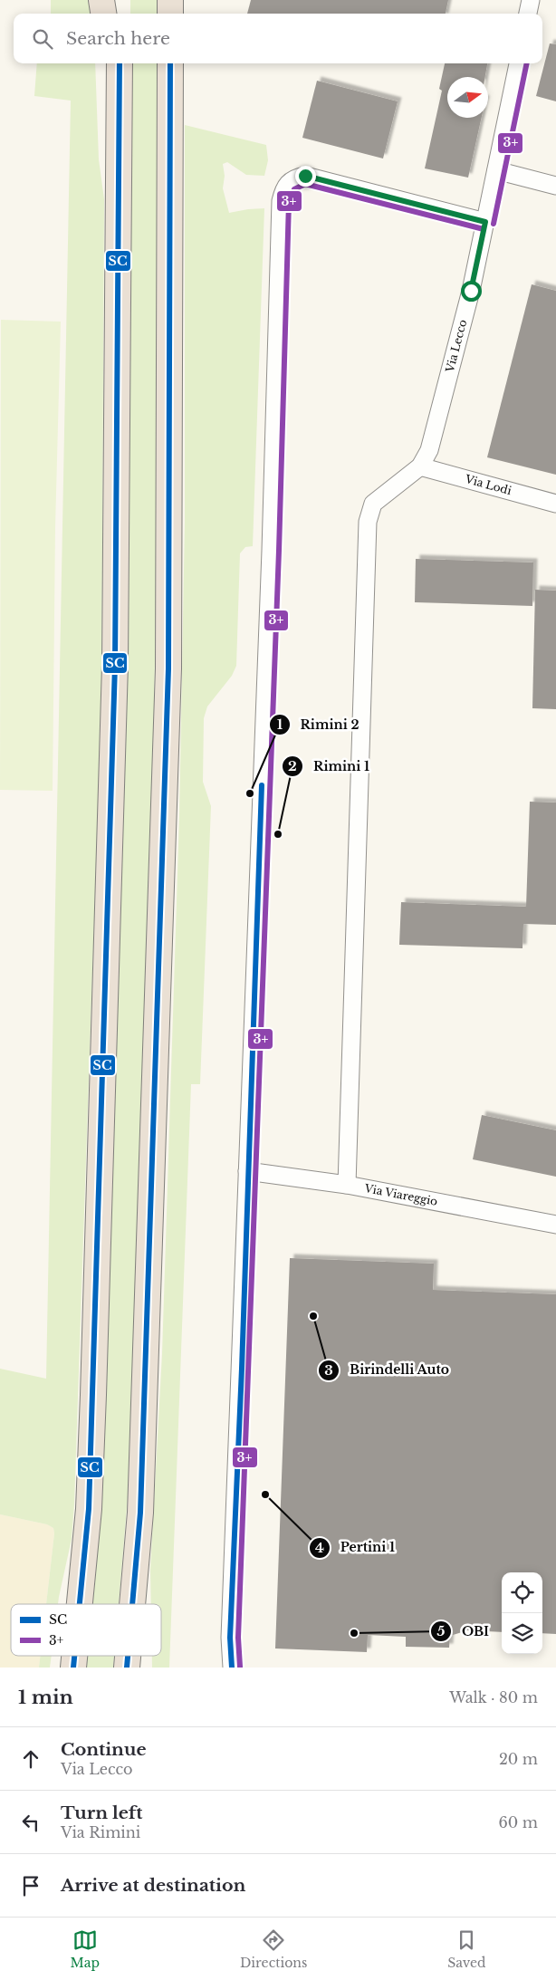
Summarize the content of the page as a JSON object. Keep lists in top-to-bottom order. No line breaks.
{"streets":{"street":["Via Lecco","Via Lodi","Via Viareggio"]},"crossings":[["Via Lecco","Via Lodi"]],"places":["Rimini 2","Rimini 1","Birindelli Auto","Pertini 1","OBI"],"lines":["transit line SC","transit line 3+"],"legend":["SC","3+"],"north":"right","page":{"search":"Search here","heading":["1 min","Walk · 80 m"],"list":[["Continue","Via Lecco","20 m"],["Turn left","Via Rimini","60 m"],"Arrive at destination"],"nav":["Map","Directions","Saved"]}}
